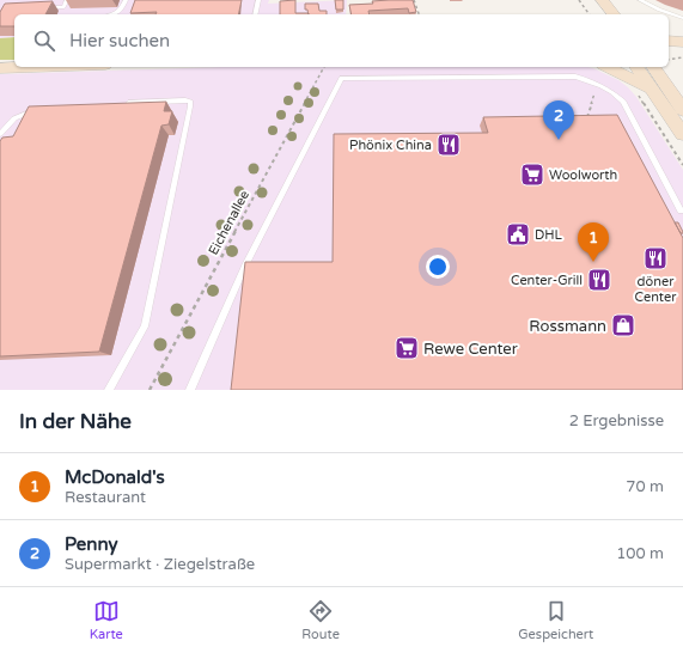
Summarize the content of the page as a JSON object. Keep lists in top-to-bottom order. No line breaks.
{"streets":{"path":["Eichenallee"]},"places":{"restaurant":["Phönix China","döner Center","Center-Grill"],"supermarket":["Woolworth","Rewe Center"],"public building":["DHL"],"shop":["Rossmann"]},"page":{"search":"Hier suchen","pins":["2","1"],"heading":["In der Nähe","2 Ergebnisse"],"list":[{"mark":"1","name":"McDonald's","note":"Restaurant","value":"70 m"},{"mark":"2","name":"Penny","note":"Supermarkt · Ziegelstraße","value":"100 m"}],"nav":["Karte","Route","Gespeichert"]}}
